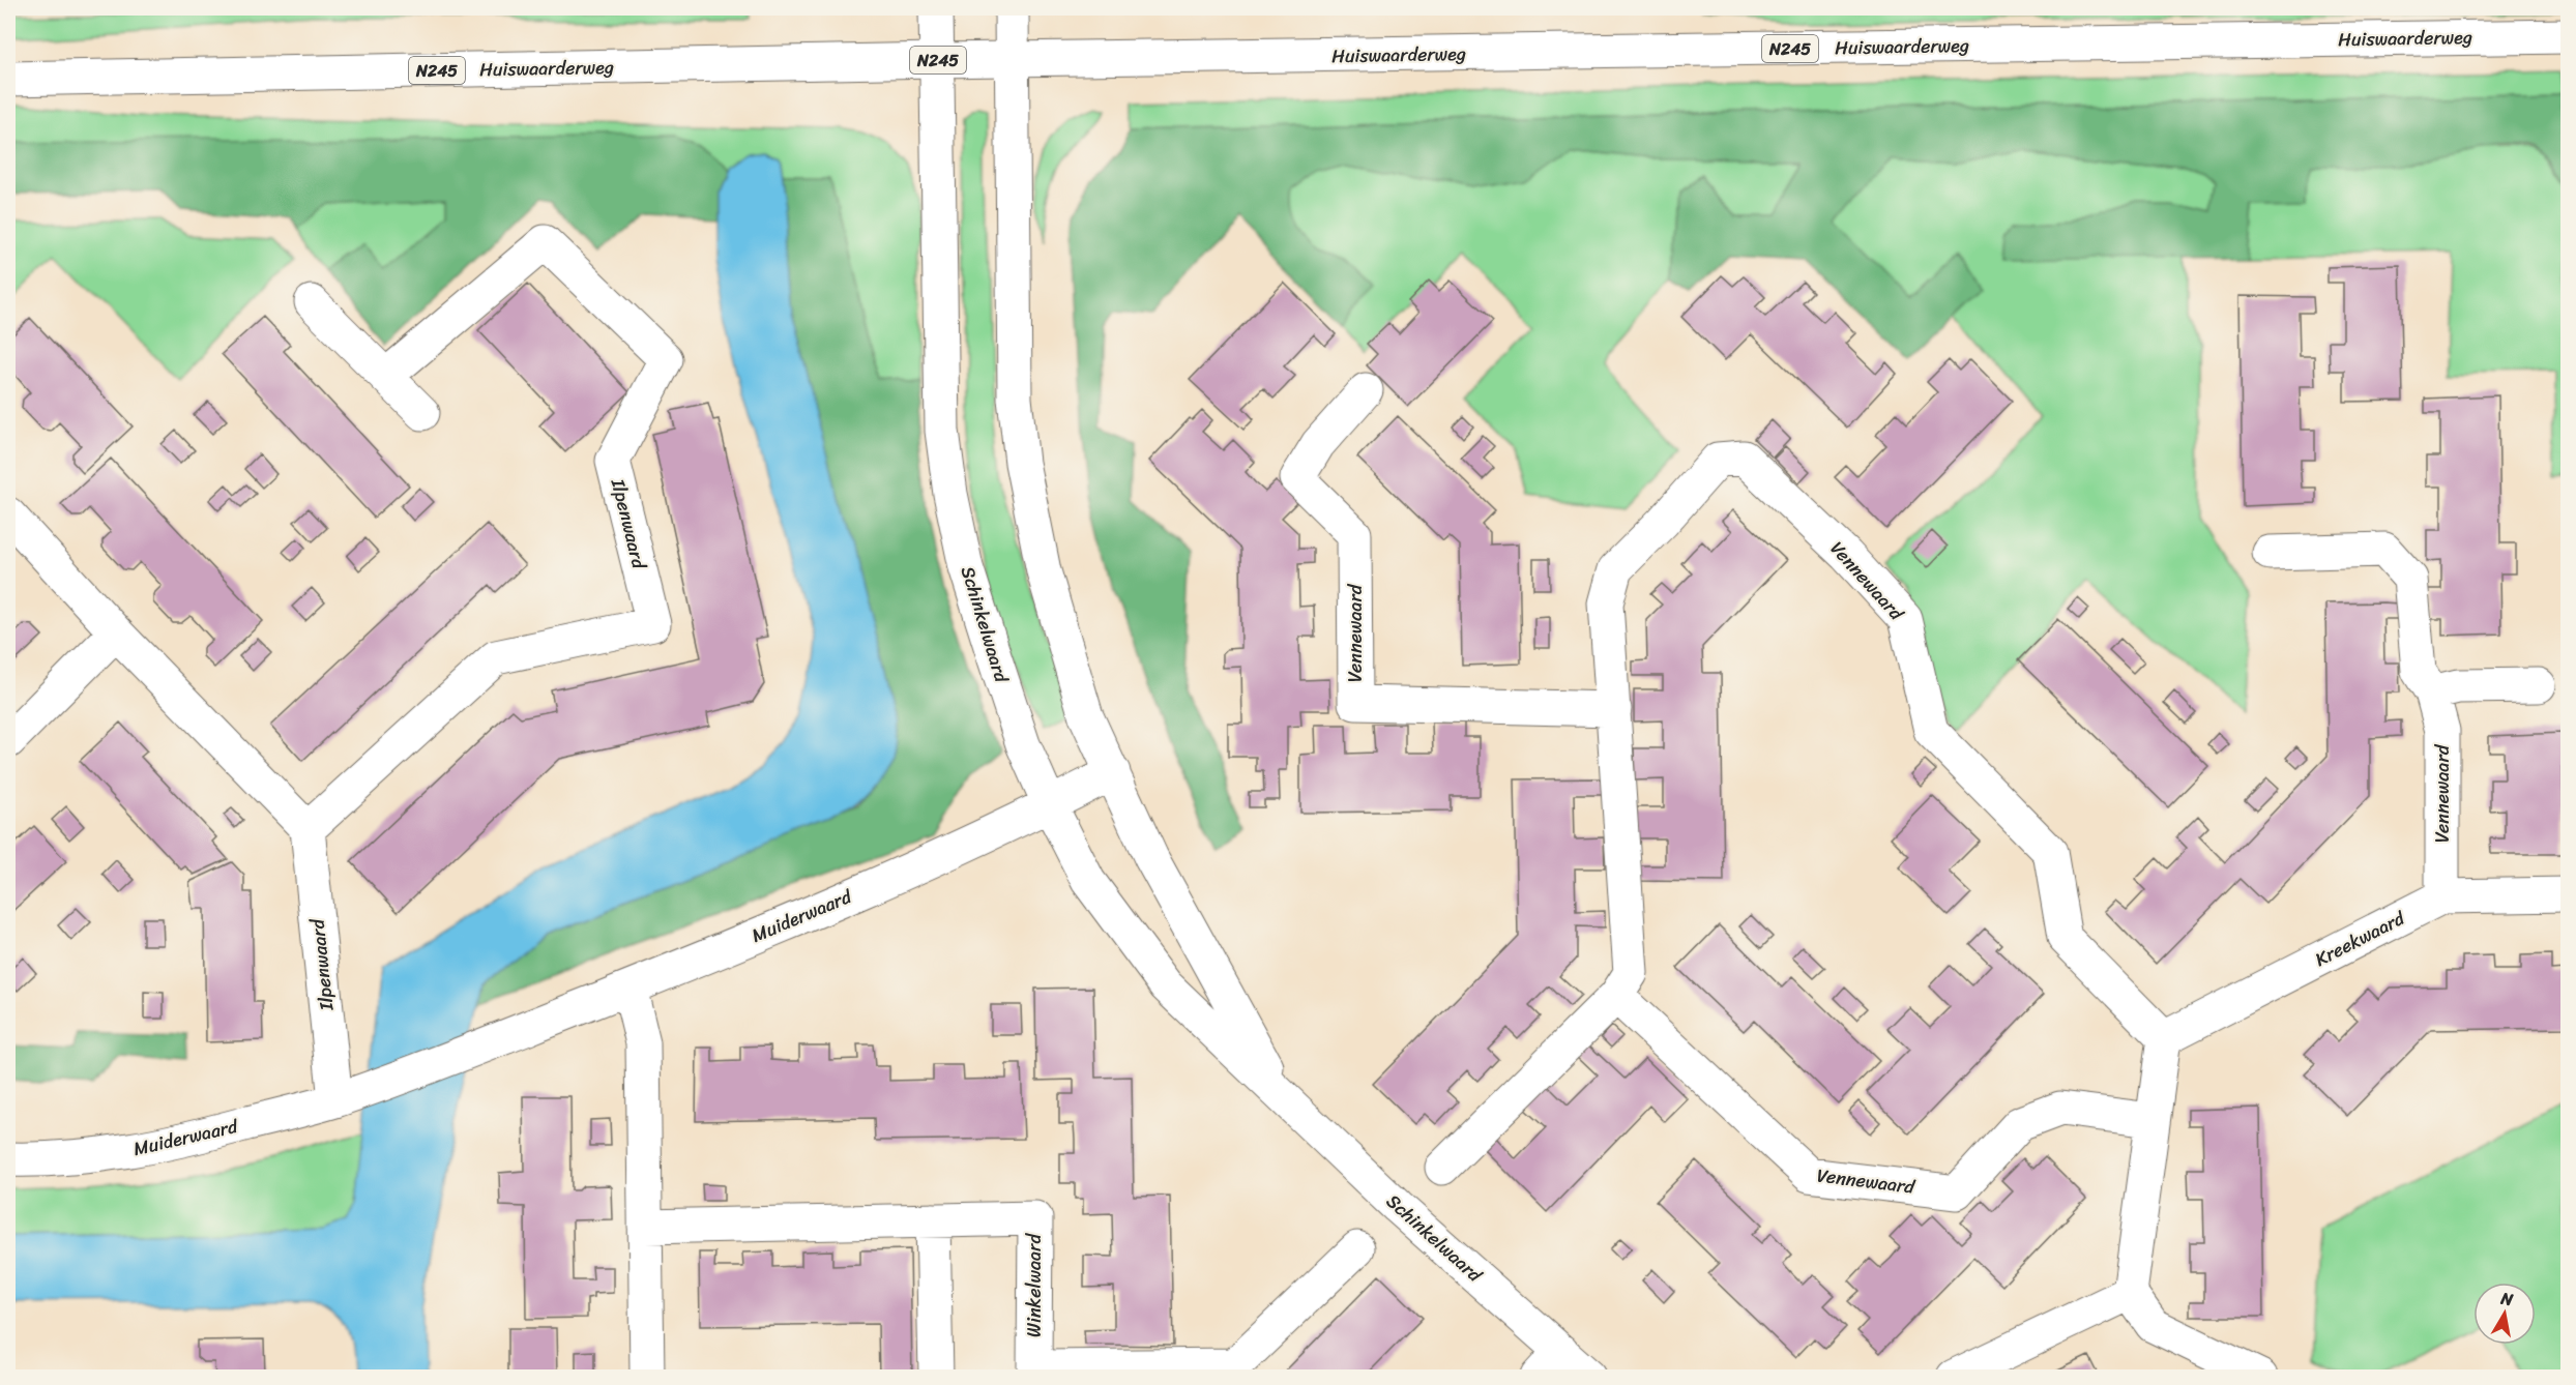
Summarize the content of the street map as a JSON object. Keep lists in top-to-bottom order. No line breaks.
{"streets":{"main road":["Huiswaarderweg","N245","Ilpenwaard","Vennewaard","Schinkelwaard","Muiderwaard","Kreekwaard","Winkelwaard"]},"crossings":[["Huiswaarderweg","Schinkelwaard"],["Ilpenwaard","Muiderwaard"],["Vennewaard","Kreekwaard"],["Schinkelwaard","Muiderwaard"]],"north":"top"}
